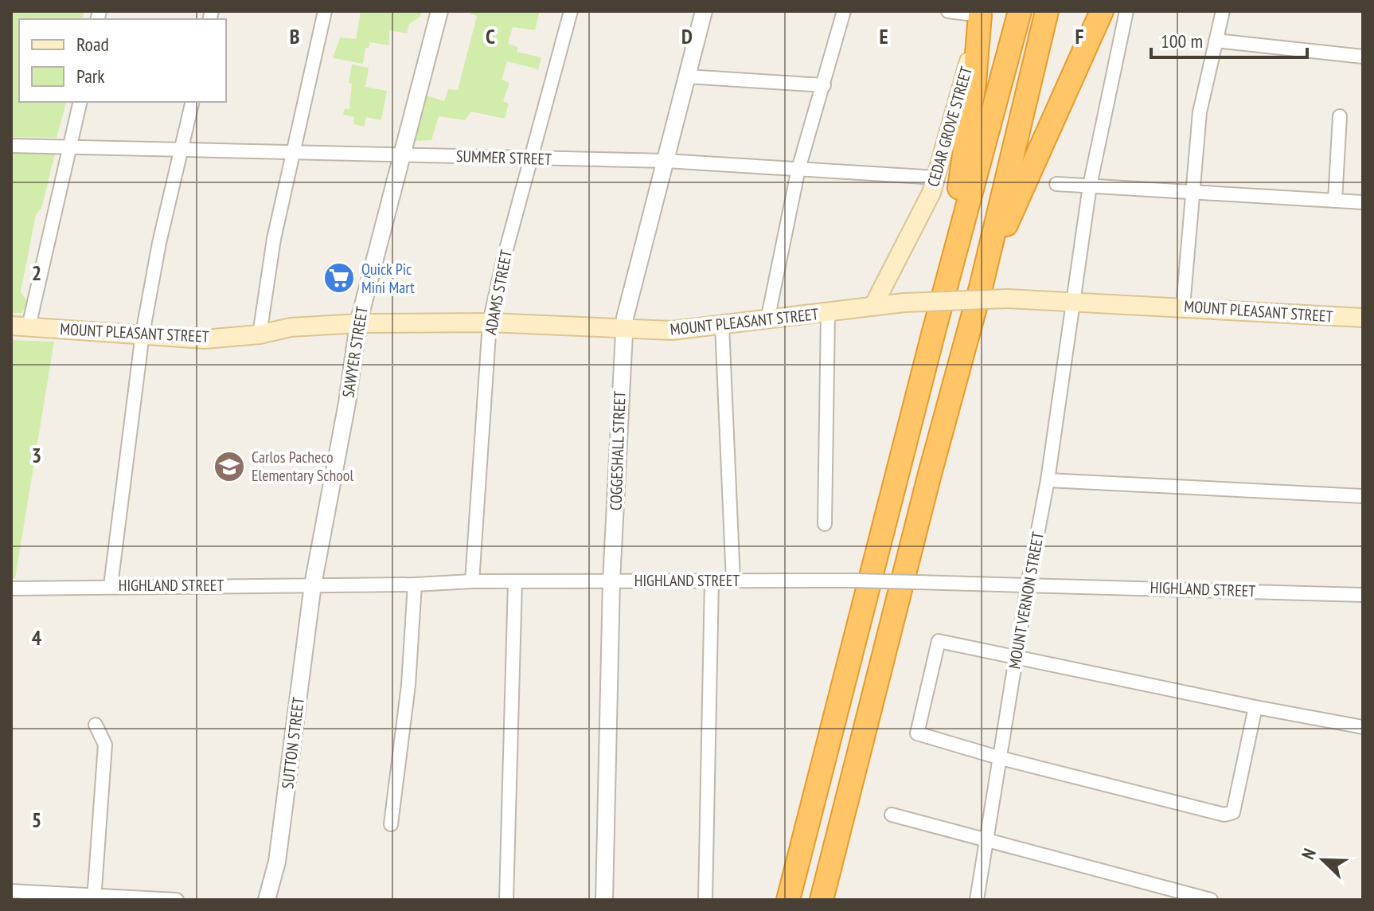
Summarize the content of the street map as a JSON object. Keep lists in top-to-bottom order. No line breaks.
{"streets":{"main road":["CEDAR GROVE STREET","MOUNT PLEASANT STREET"],"street":["SUMMER STREET","ADAMS STREET","SAWYER STREET","COGGESHALL STREET","HIGHLAND STREET","MOUNT VERNON STREET","SUTTON STREET"]},"crossings":[["CEDAR GROVE STREET","SUMMER STREET"],["CEDAR GROVE STREET","MOUNT PLEASANT STREET"],["SUMMER STREET","ADAMS STREET"],["SUMMER STREET","SAWYER STREET"],["SUMMER STREET","COGGESHALL STREET"],["ADAMS STREET","MOUNT PLEASANT STREET"],["ADAMS STREET","HIGHLAND STREET"],["MOUNT PLEASANT STREET","SAWYER STREET"],["MOUNT PLEASANT STREET","COGGESHALL STREET"],["MOUNT PLEASANT STREET","MOUNT VERNON STREET"],["SAWYER STREET","HIGHLAND STREET"],["SAWYER STREET","SUTTON STREET"],["COGGESHALL STREET","HIGHLAND STREET"],["HIGHLAND STREET","MOUNT VERNON STREET"],["HIGHLAND STREET","SUTTON STREET"]],"places":{"supermarket":["Quick Pic Mini Mart"],"school or university":["Carlos Pacheco Elementary School"]},"legend":["Road","Park"],"scale_bar":"100 m","north":"top left","grid":{"columns":["B","C","D","E","F"],"rows":["2","3","4","5"]}}
